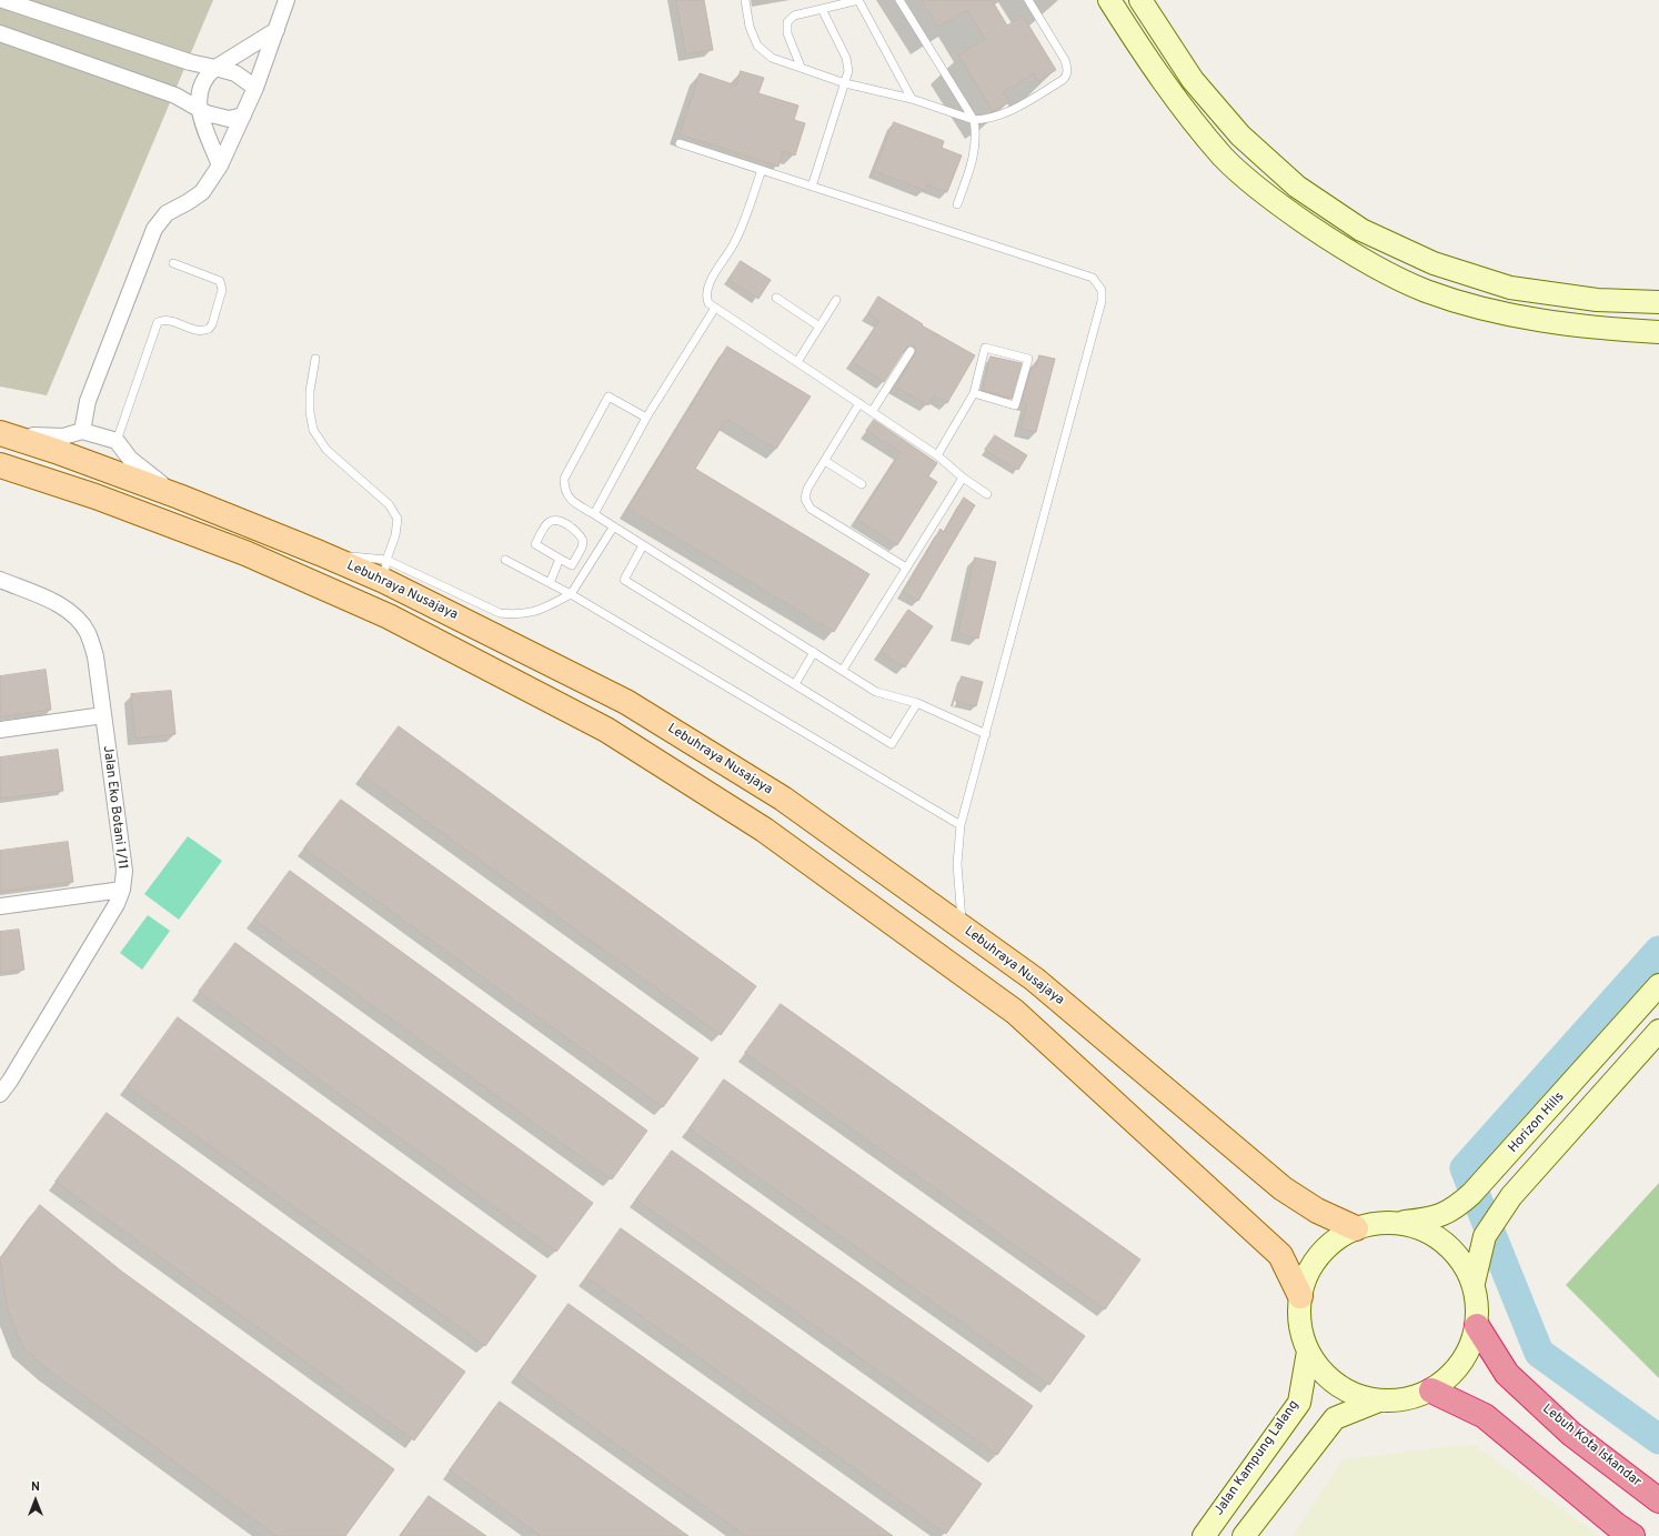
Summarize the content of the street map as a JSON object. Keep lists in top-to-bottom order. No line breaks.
{"streets":{"highway":["Lebuh Kota Iskandar"],"main road":["Lebuhraya Nusajaya","Horizon Hills","Jalan Kampung Lalang"],"street":["Jalan Eko Botani 1/11"]},"crossings":[["Lebuhraya Nusajaya","Horizon Hills"]],"north":"top"}
